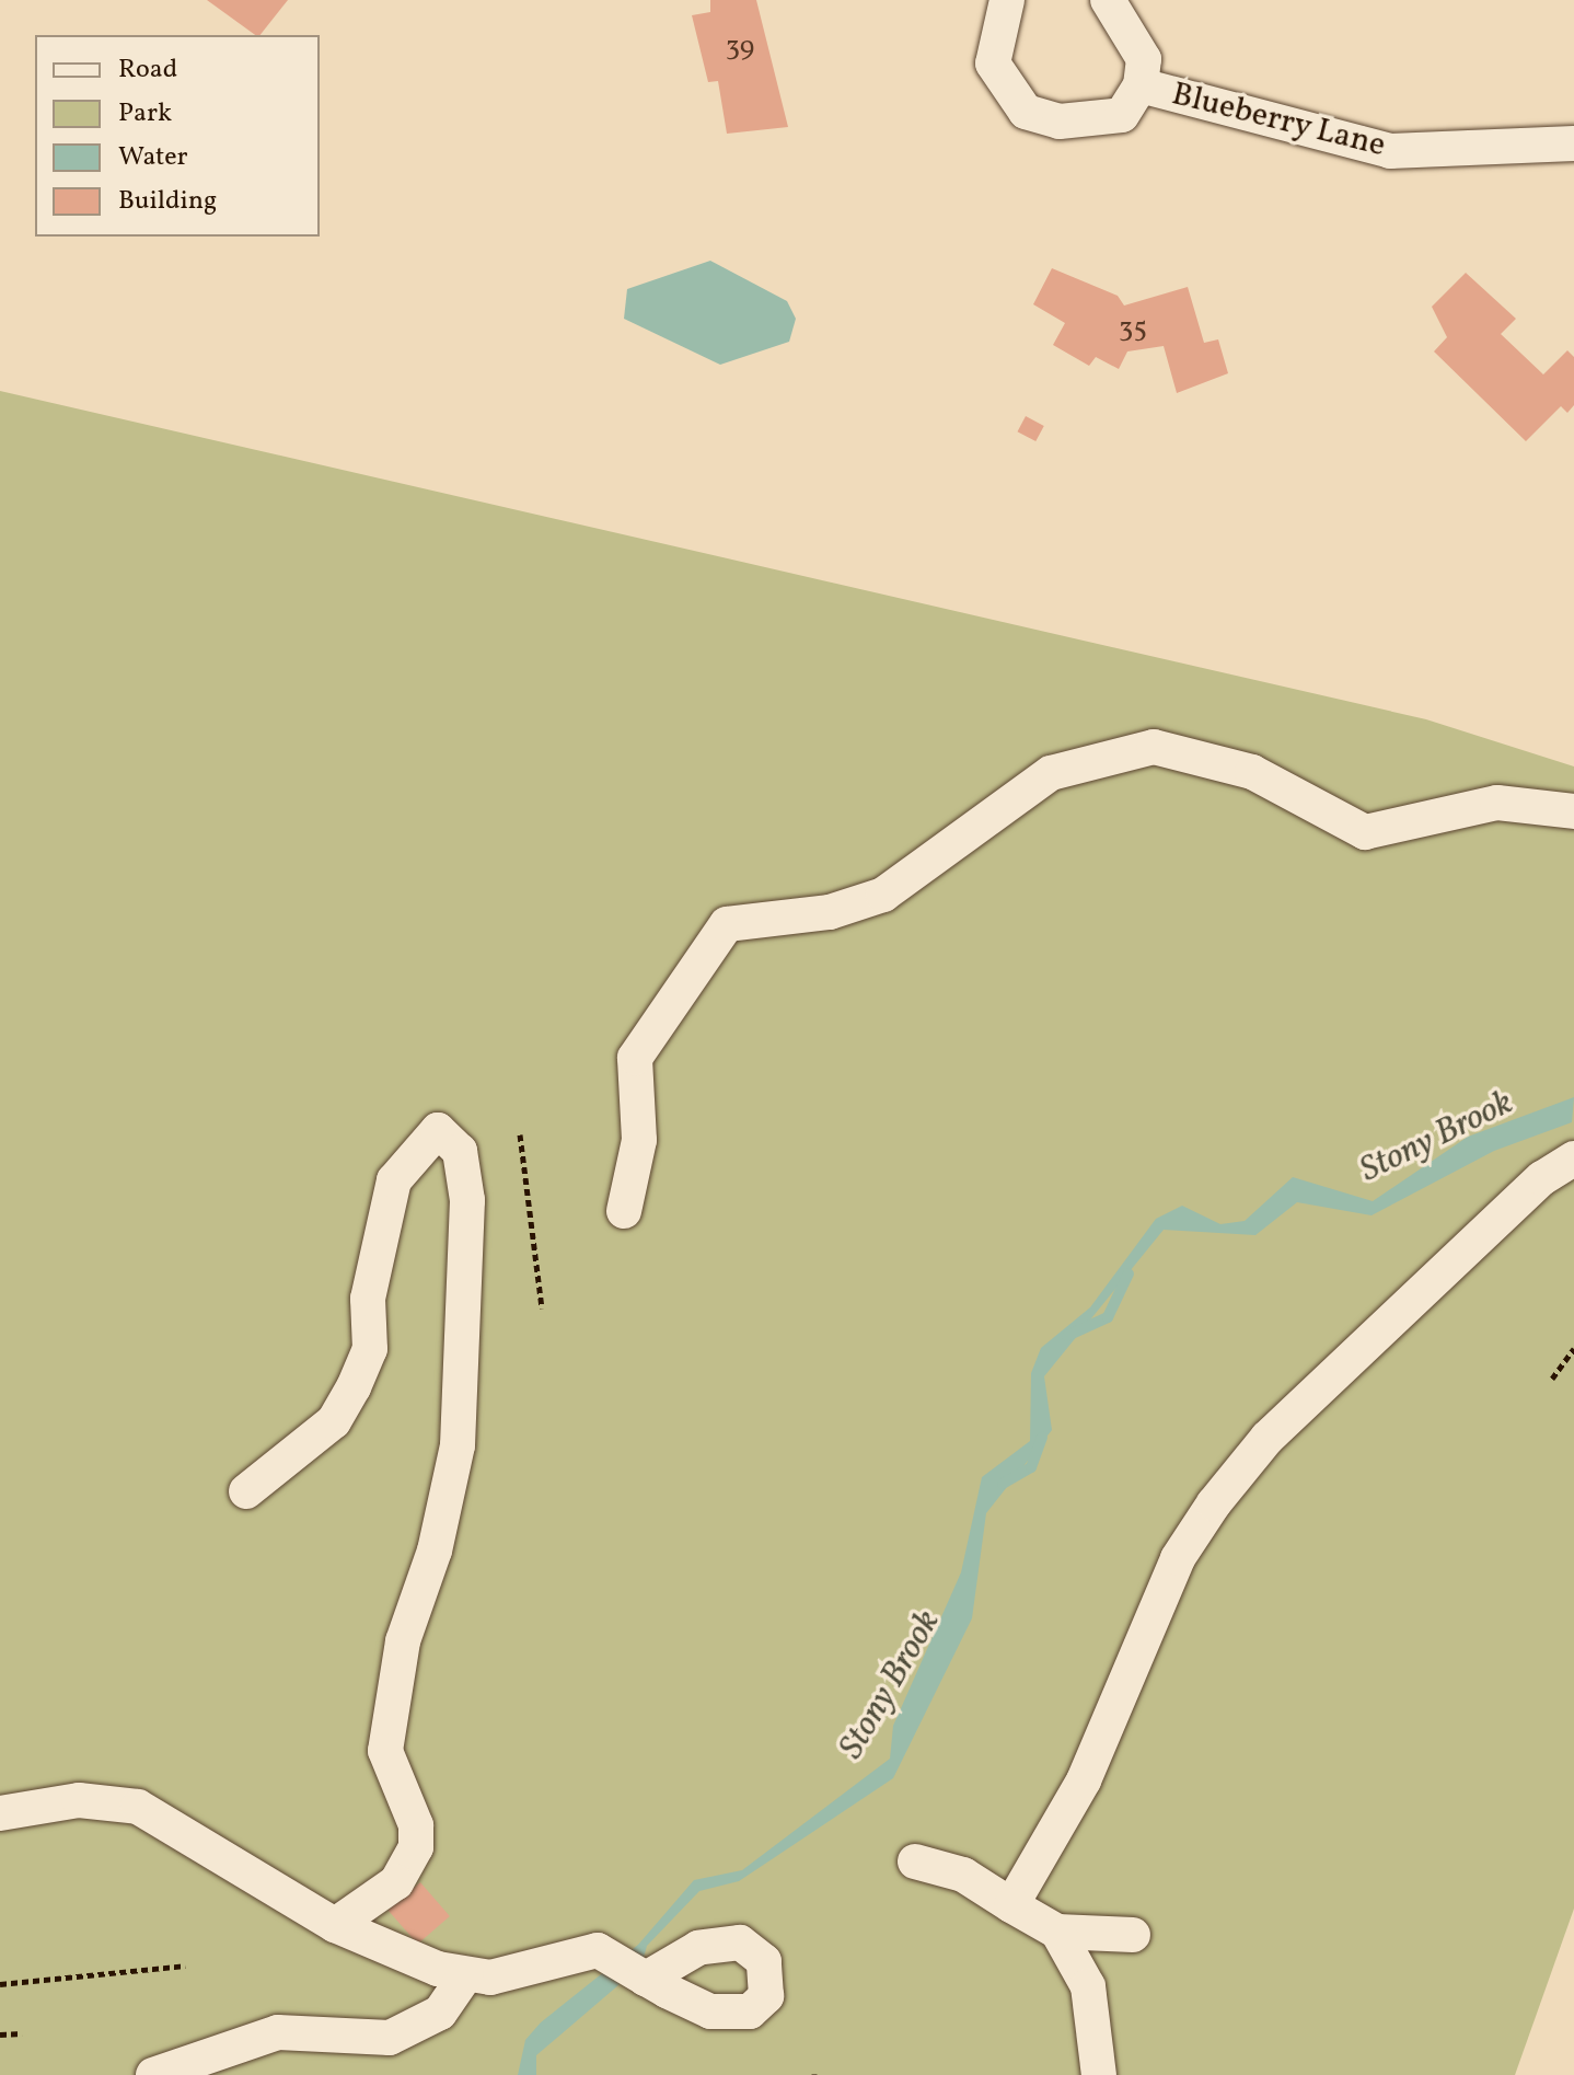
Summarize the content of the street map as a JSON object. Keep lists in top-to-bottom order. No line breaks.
{"streets":{"street":["Blueberry Lane"]},"water":["Stony Brook"],"house_numbers":["39","35"],"legend":["Road","Park","Water","Building"]}
